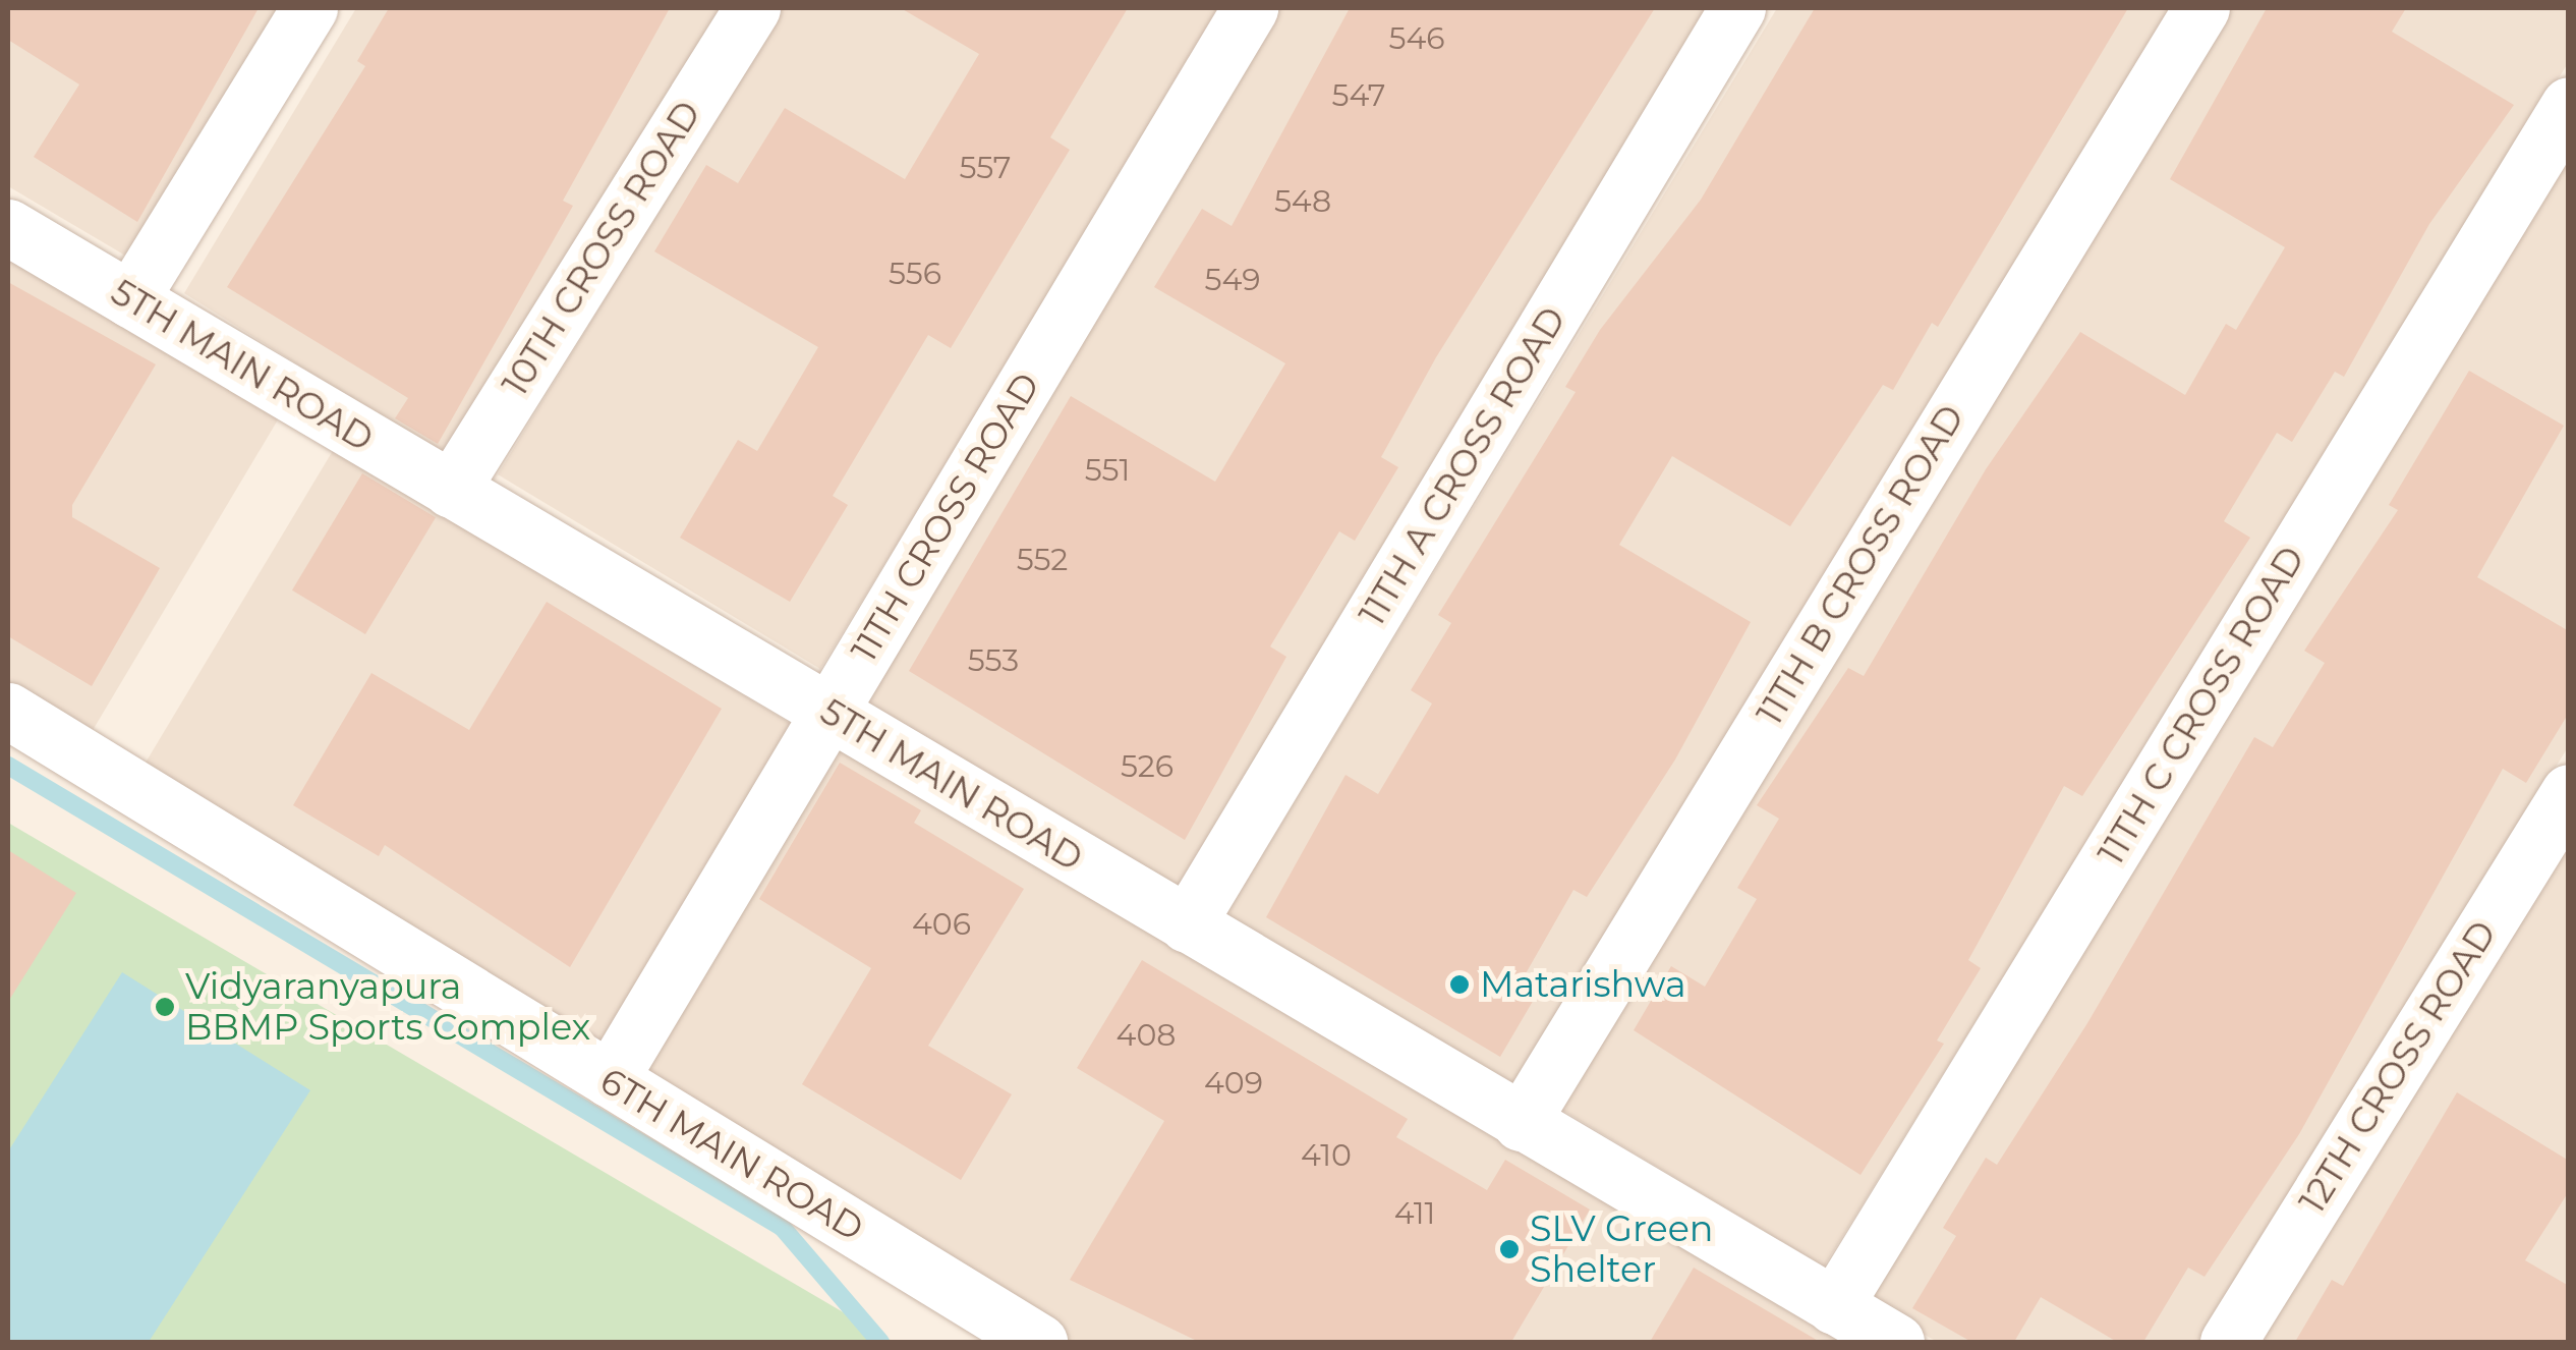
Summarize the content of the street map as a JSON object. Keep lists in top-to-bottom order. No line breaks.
{"streets":{"street":["10TH CROSS ROAD","5TH MAIN ROAD","11TH A CROSS ROAD","11TH CROSS ROAD","11TH B CROSS ROAD","11TH C CROSS ROAD","12TH CROSS ROAD","6TH MAIN ROAD"]},"crossings":[["10TH CROSS ROAD","5TH MAIN ROAD"],["5TH MAIN ROAD","11TH A CROSS ROAD"],["5TH MAIN ROAD","11TH CROSS ROAD"],["5TH MAIN ROAD","11TH B CROSS ROAD"],["5TH MAIN ROAD","11TH C CROSS ROAD"],["11TH CROSS ROAD","6TH MAIN ROAD"]],"places":["Matarishwa","Vidyaranyapura BBMP Sports Complex","SLV Green Shelter"],"house_numbers":["546","547","557","548","556","549","551","552","553","526","406","408","409","410","411"]}
